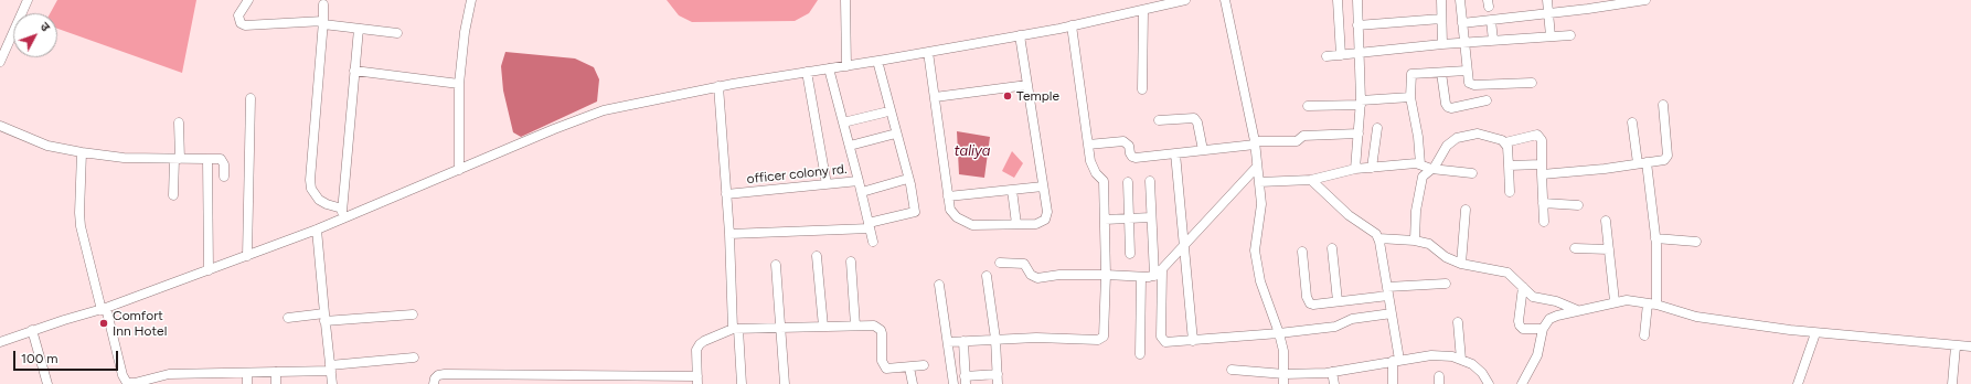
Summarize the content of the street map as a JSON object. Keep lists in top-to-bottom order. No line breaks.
{"streets":{"street":["officer colony rd."]},"water":["taliya"],"places":["Temple","Comfort Inn Hotel"],"scale_bar":"100 m","north":"top right"}
